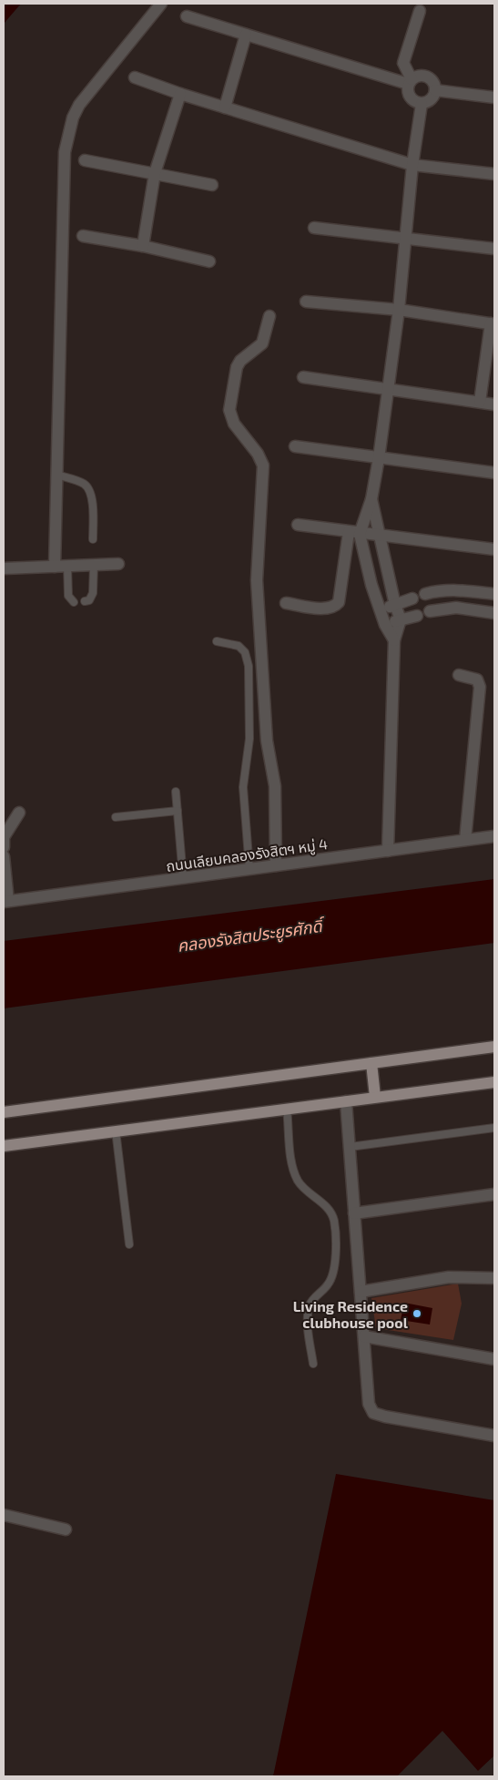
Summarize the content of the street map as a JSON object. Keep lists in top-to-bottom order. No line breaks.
{"streets":{"street":["ถนนเลียบคลองรังสิตฯ หมู่ 4"]},"water":["คลองรังสิตประยูรศักดิ์"],"places":["Living Residence clubhouse pool"]}
